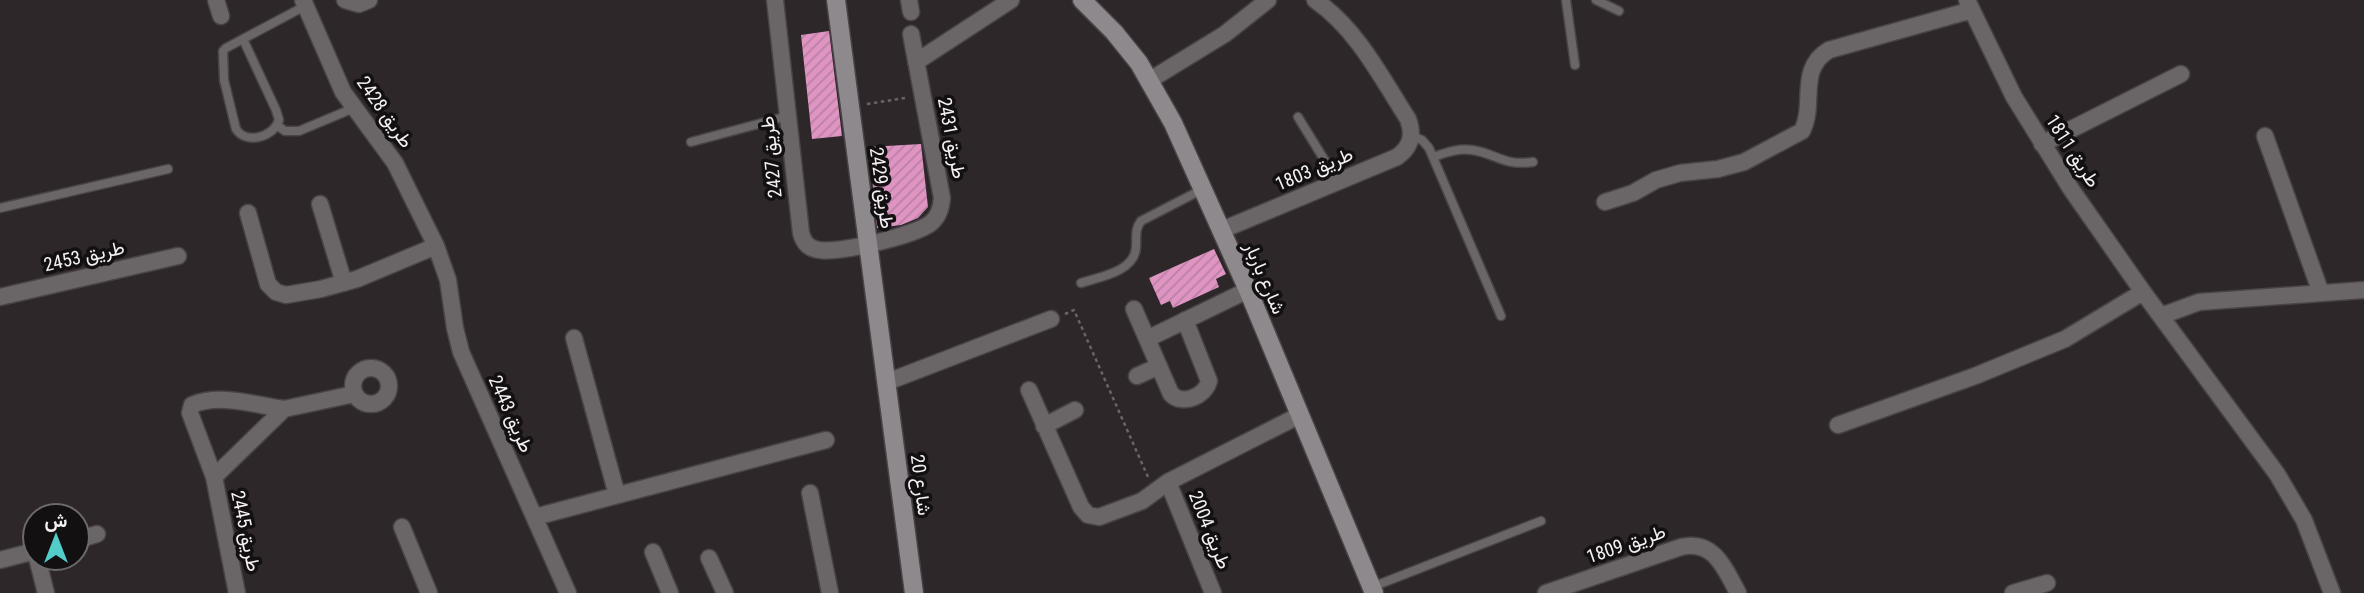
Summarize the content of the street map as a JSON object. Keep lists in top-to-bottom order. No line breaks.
{"streets":{"street":["طريق 2428","طريق 2431","طريق 1811","طريق 2427","طريق 1803","طريق 2429","طريق 2453","شارع باربار","طريق 2443","شارع 20","طريق 2004","طريق 2445","طريق 1809"]},"crossings":[["طريق 2428","طريق 2443"],["طريق 2431","طريق 2427"],["طريق 2431","طريق 2429"],["طريق 2427","طريق 2429"],["طريق 1803","شارع باربار"],["طريق 2429","شارع 20"]],"north":"top"}
